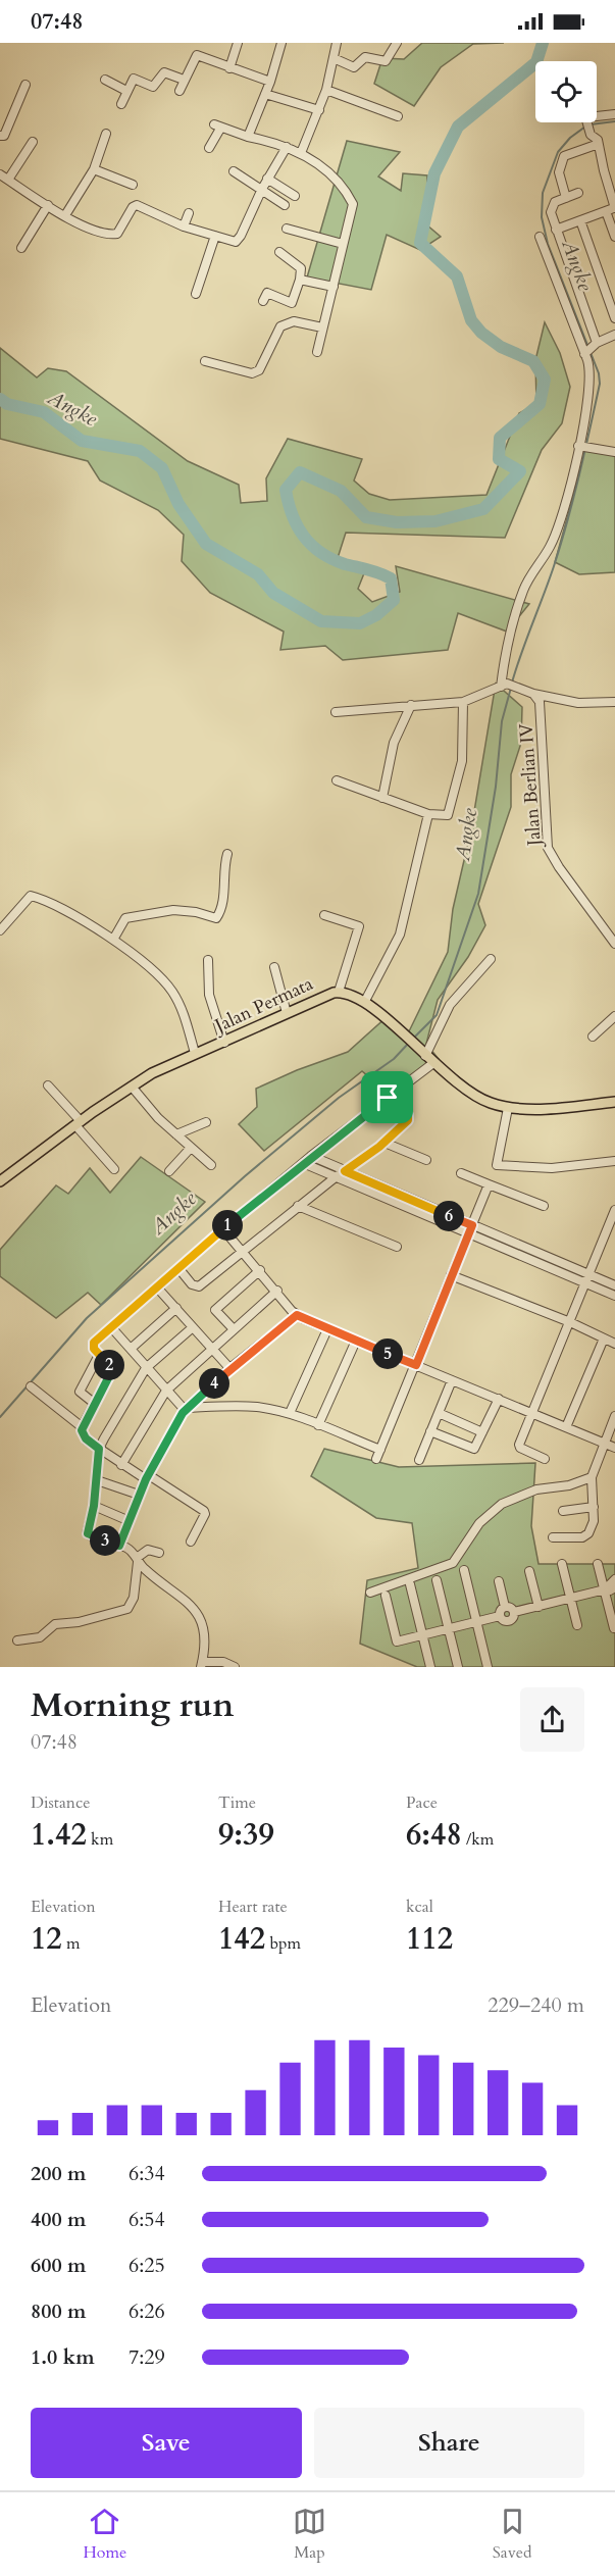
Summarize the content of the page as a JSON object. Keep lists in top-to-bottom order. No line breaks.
{"streets":{"main road":["Jalan Permata"],"street":["Jalan Berlian IV"]},"water":["Angke"],"page":{"status":"07:48","pins":["6","1","5","2","4","3"],"heading":["Morning run","07:48"],"stats":[["Distance","1.42 km"],["Time","9:39"],["Pace","6:48 /km"],["Elevation","12 m"],["Heart rate","142 bpm"],["kcal","112"]],"chart":["Elevation","229–240 m"],"list":[{"name":"200 m","note":"6:34"},{"name":"400 m","note":"6:54"},{"name":"600 m","note":"6:25"},{"name":"800 m","note":"6:26"},{"name":"1.0 km","note":"7:29"}],"buttons":["Save","Share"],"tabs":["Home","Map","Saved"]}}
